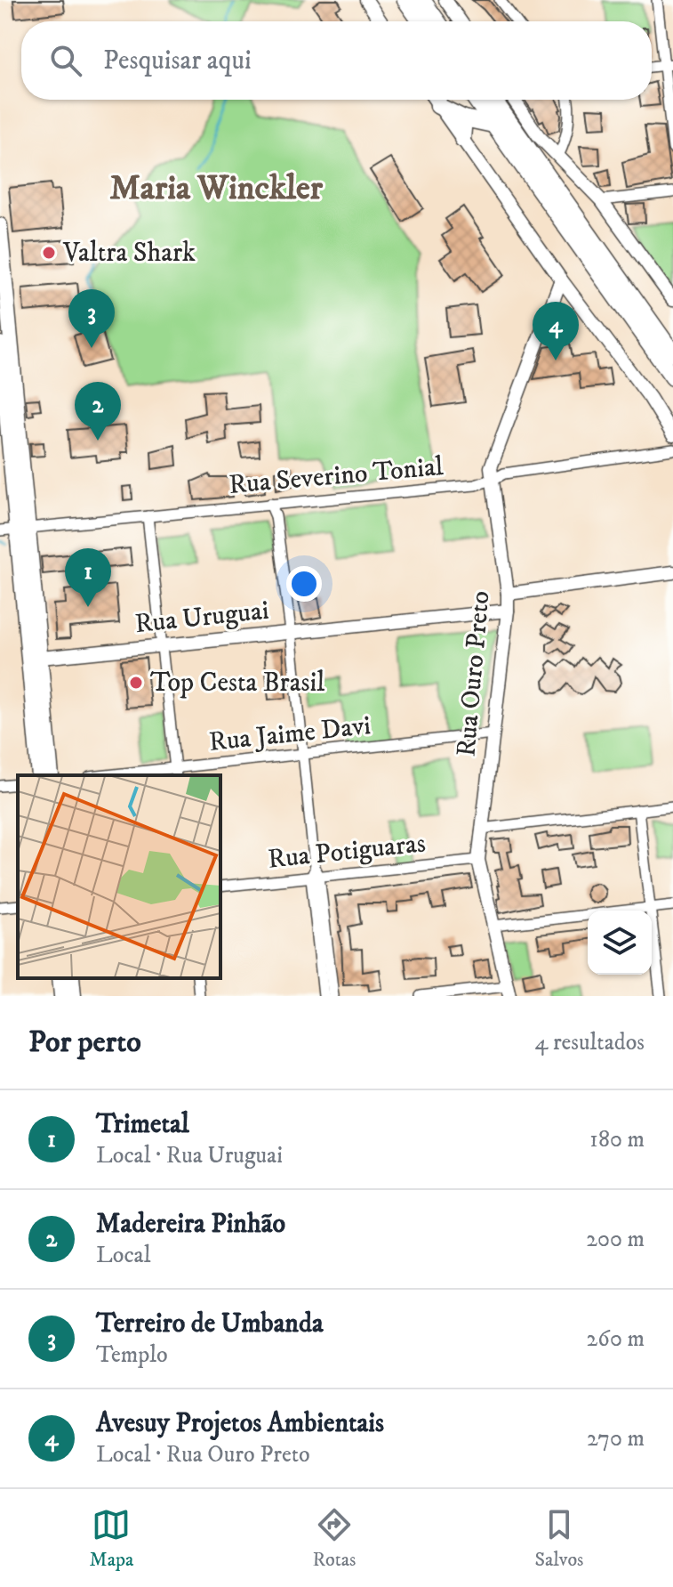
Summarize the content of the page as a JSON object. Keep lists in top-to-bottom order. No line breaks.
{"streets":{"street":["Rua Severino Tonial","Rua Uruguai","Rua Ouro Preto","Rua Jaime Davi","Rua Potiguaras"]},"crossings":[["Rua Severino Tonial","Rua Ouro Preto"],["Rua Uruguai","Rua Ouro Preto"],["Rua Ouro Preto","Rua Jaime Davi"],["Rua Ouro Preto","Rua Potiguaras"]],"districts":["Maria Winckler"],"places":["Valtra Shark","Top Cesta Brasil"],"page":{"search":"Pesquisar aqui","pins":["3","4","2","1"],"heading":["Por perto","4 resultados"],"list":[{"mark":"1","name":"Trimetal","note":"Local · Rua Uruguai","value":"180 m"},{"mark":"2","name":"Madereira Pinhão","note":"Local","value":"200 m"},{"mark":"3","name":"Terreiro de Umbanda","note":"Templo","value":"260 m"},{"mark":"4","name":"Avesuy Projetos Ambientais","note":"Local · Rua Ouro Preto","value":"270 m"}],"nav":["Mapa","Rotas","Salvos"]}}
